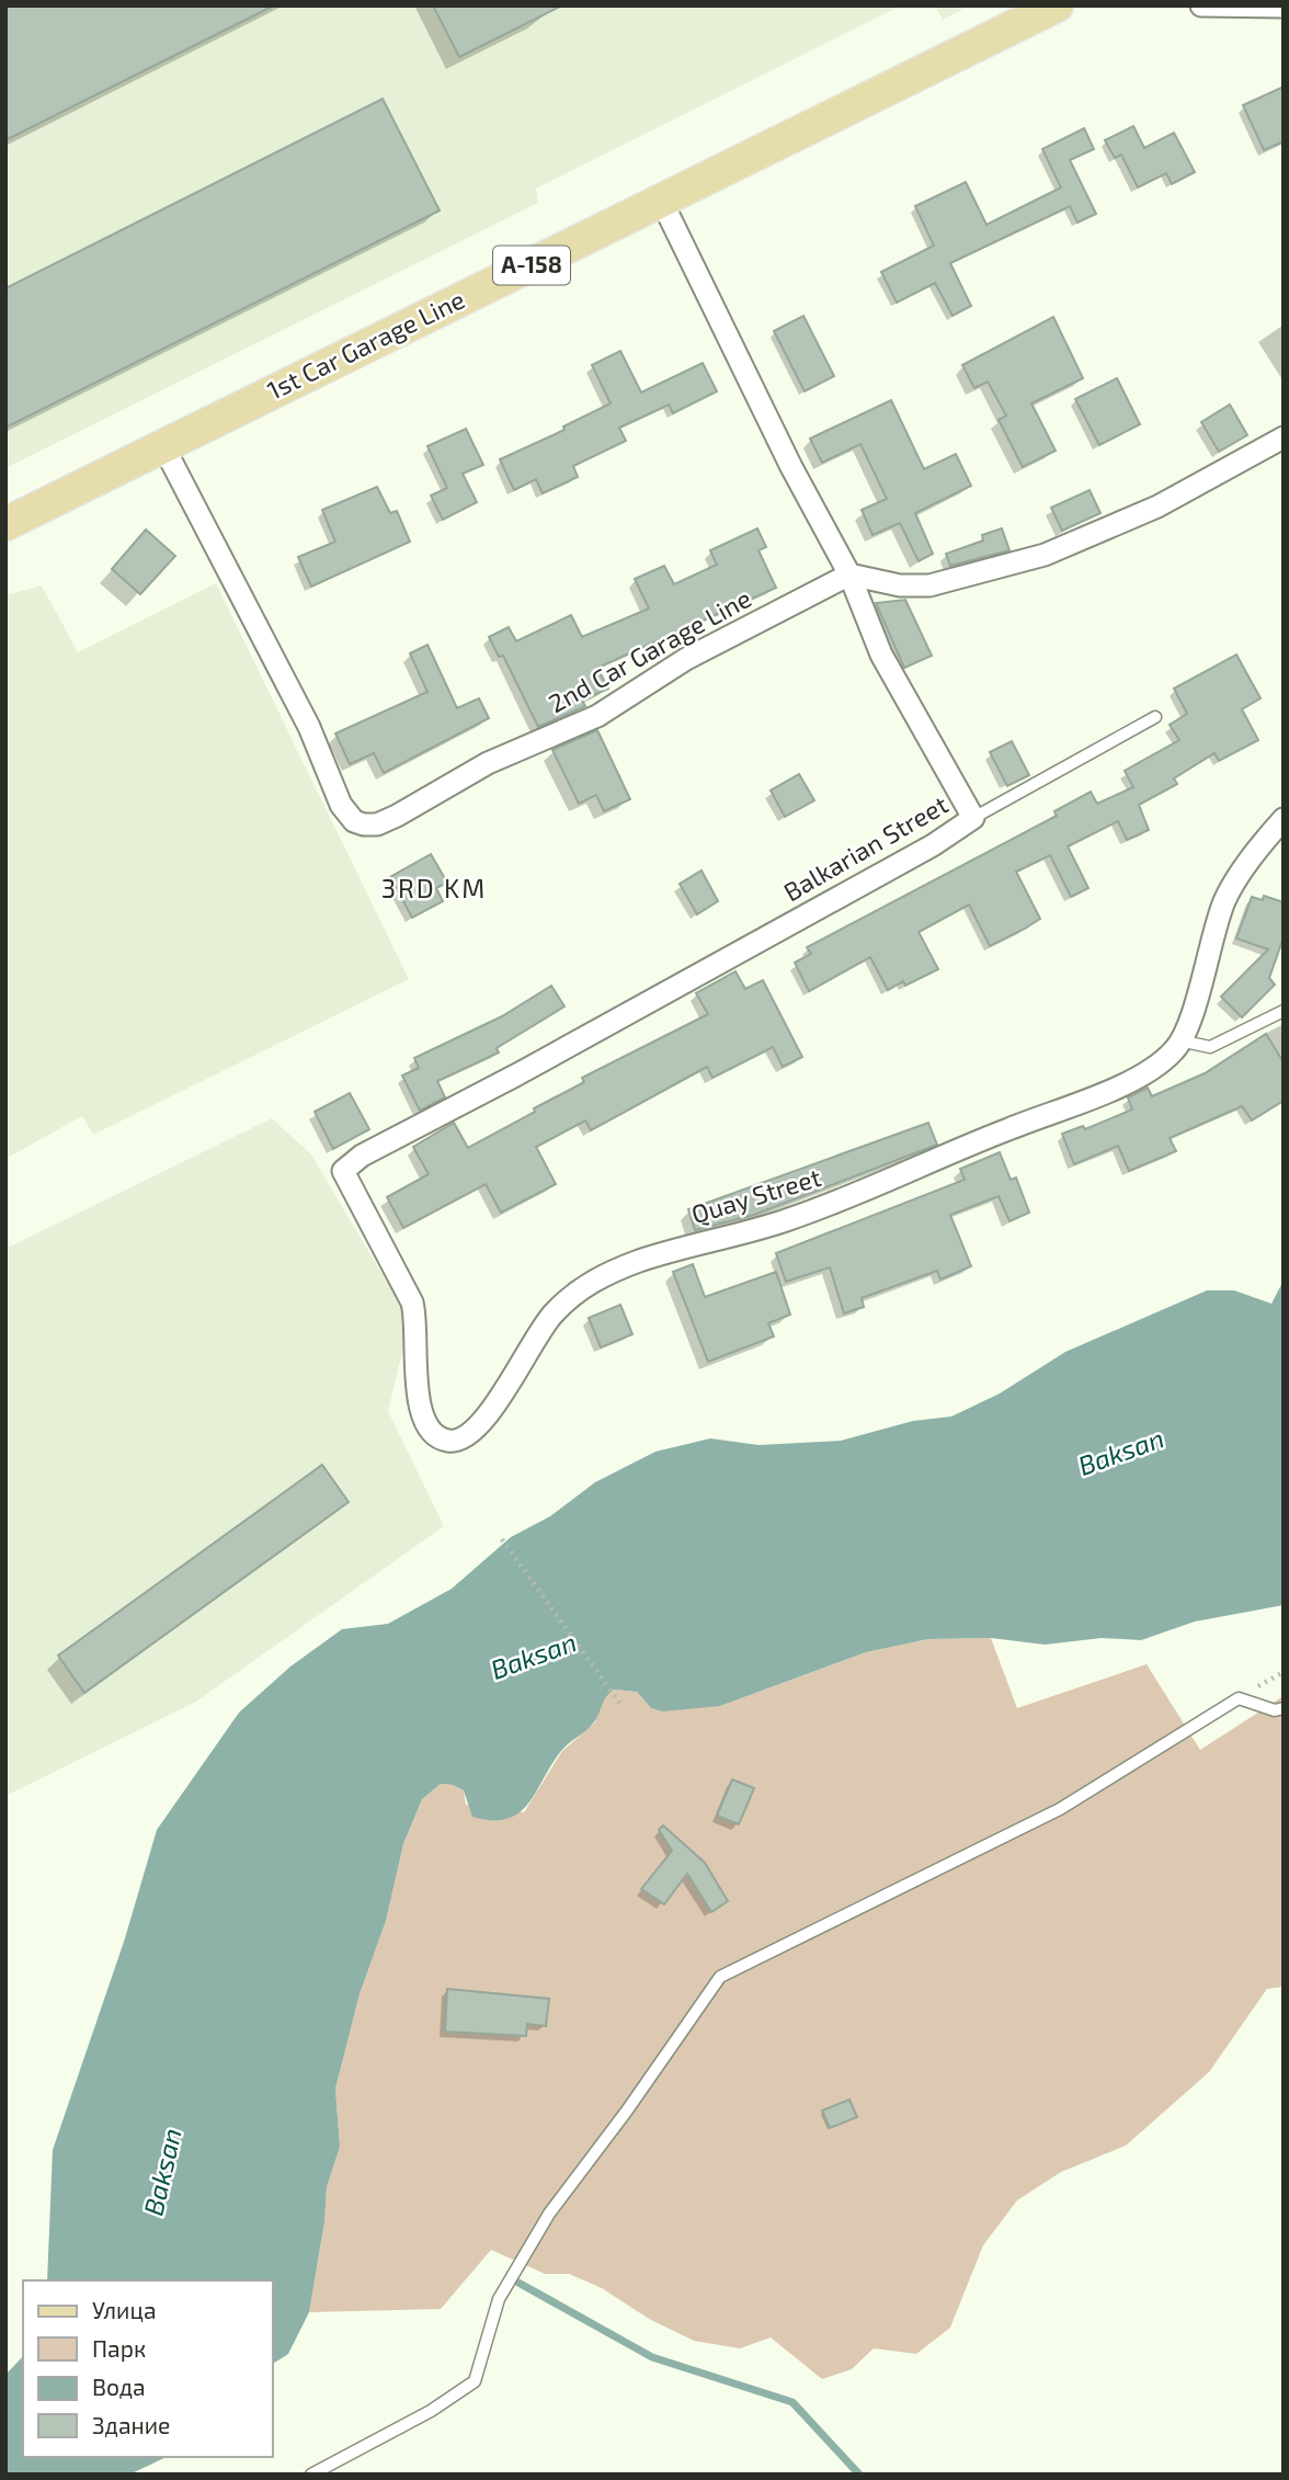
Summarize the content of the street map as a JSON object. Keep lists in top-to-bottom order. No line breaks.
{"streets":{"main road":["А-158","1st Car Garage Line"],"street":["2nd Car Garage Line","Balkarian Street","Quay Street"]},"crossings":[["1st Car Garage Line","2nd Car Garage Line"],["1st Car Garage Line","Balkarian Street"],["2nd Car Garage Line","Balkarian Street"],["Balkarian Street","Quay Street"]],"districts":["3RD KM"],"water":["Baksan"],"legend":["Улица","Парк","Вода","Здание"]}
